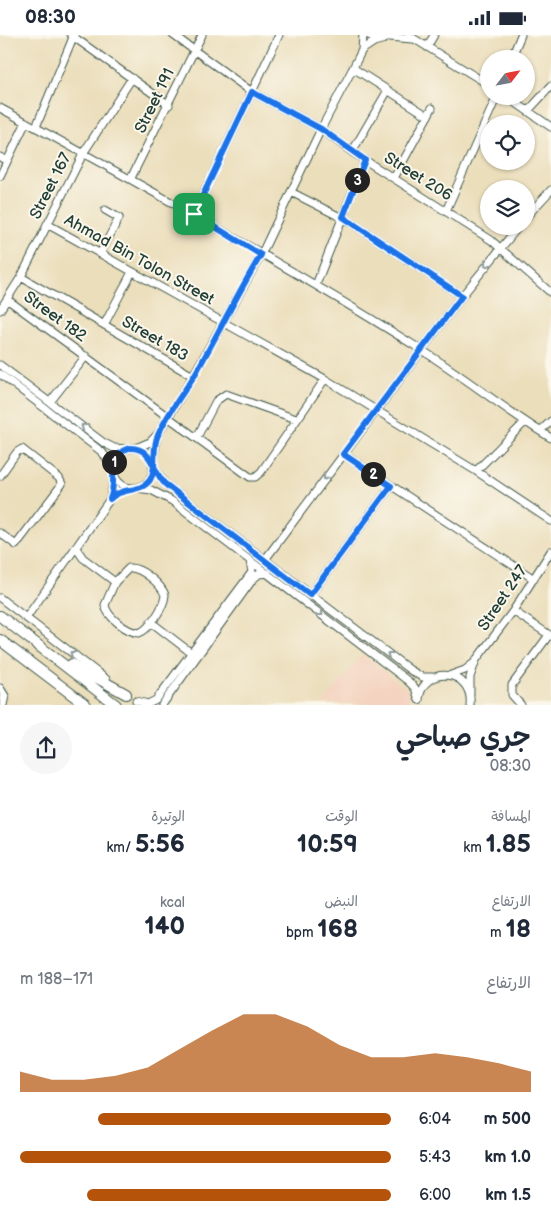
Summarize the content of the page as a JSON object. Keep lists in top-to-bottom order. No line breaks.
{"streets":{"street":["Street 191","Street 206","Street 167","Ahmad Bin Tolon Street","Street 182","Street 183","Street 247"]},"crossings":[["Street 191","Street 206"],["Street 167","Ahmad Bin Tolon Street"],["Street 167","Street 182"],["Street 167","Street 183"],["Ahmad Bin Tolon Street","Street 183"]],"north":"top right","page":{"status":"08:30","pins":["3","1","2"],"heading":["جري صباحي","08:30"],"stats":[["المسافة","1.85 km"],["الوقت","10:59"],["الوتيرة","5:56 /km"],["الارتفاع","18 m"],["النبض","168 bpm"],["kcal","140"]],"chart":["الارتفاع","171–188 m"],"list":[{"name":"500 m","note":"6:04"},{"name":"1.0 km","note":"5:43"},{"name":"1.5 km","note":"6:00"}]}}
